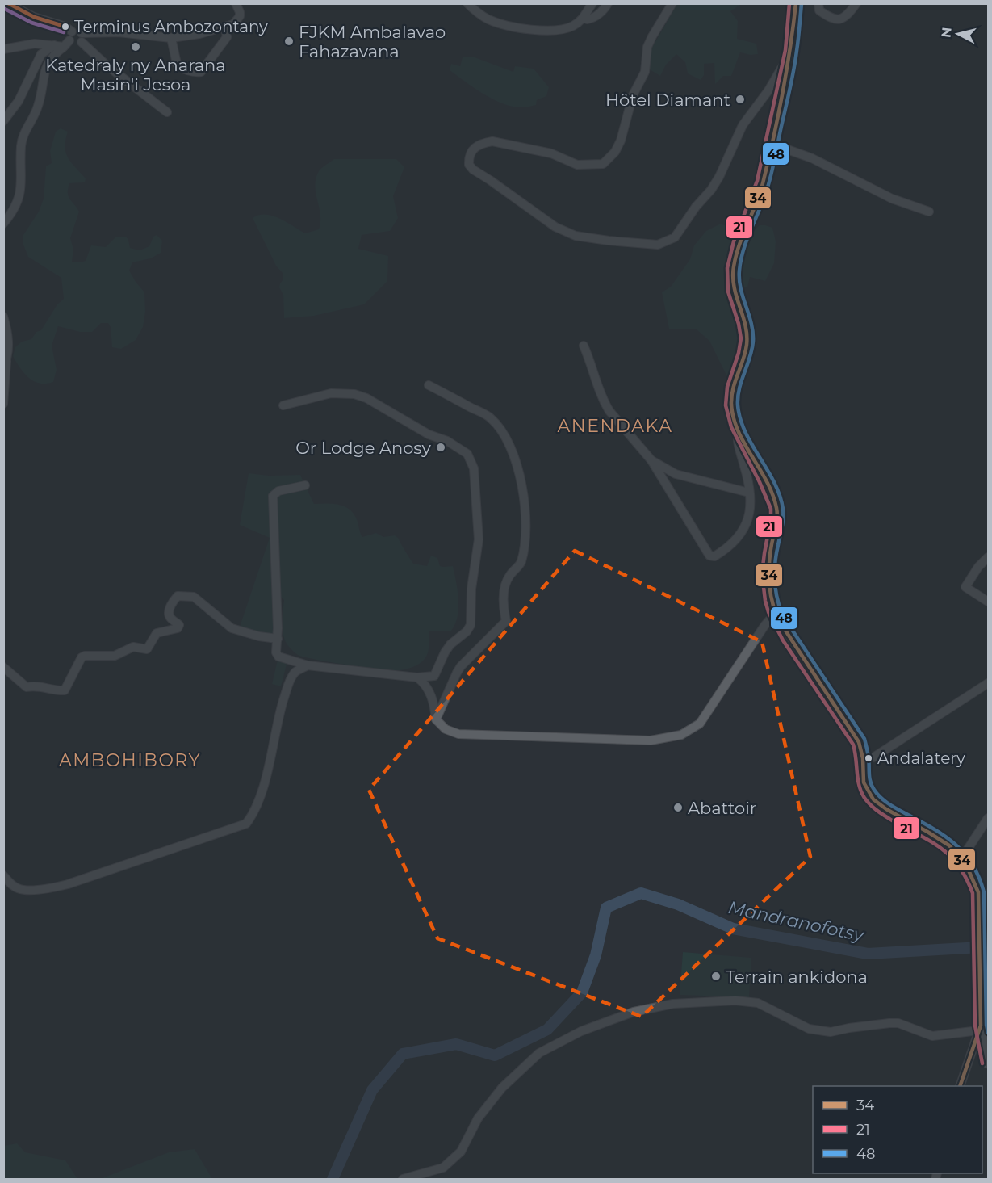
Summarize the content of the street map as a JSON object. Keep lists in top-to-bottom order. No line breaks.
{"districts":["ANENDAKA","AMBOHIBORY"],"water":["Mandranofotsy"],"places":["Terminus Ambozontany","FJKM Ambalavao Fahazavana","Katedraly ny Anarana Masin'i Jesoa","Hôtel Diamant","Or Lodge Anosy","Andalatery","Abattoir","Terrain ankidona"],"lines":["transit line 34","transit line 21","transit line 48"],"legend":["34","21","48"],"north":"left"}
